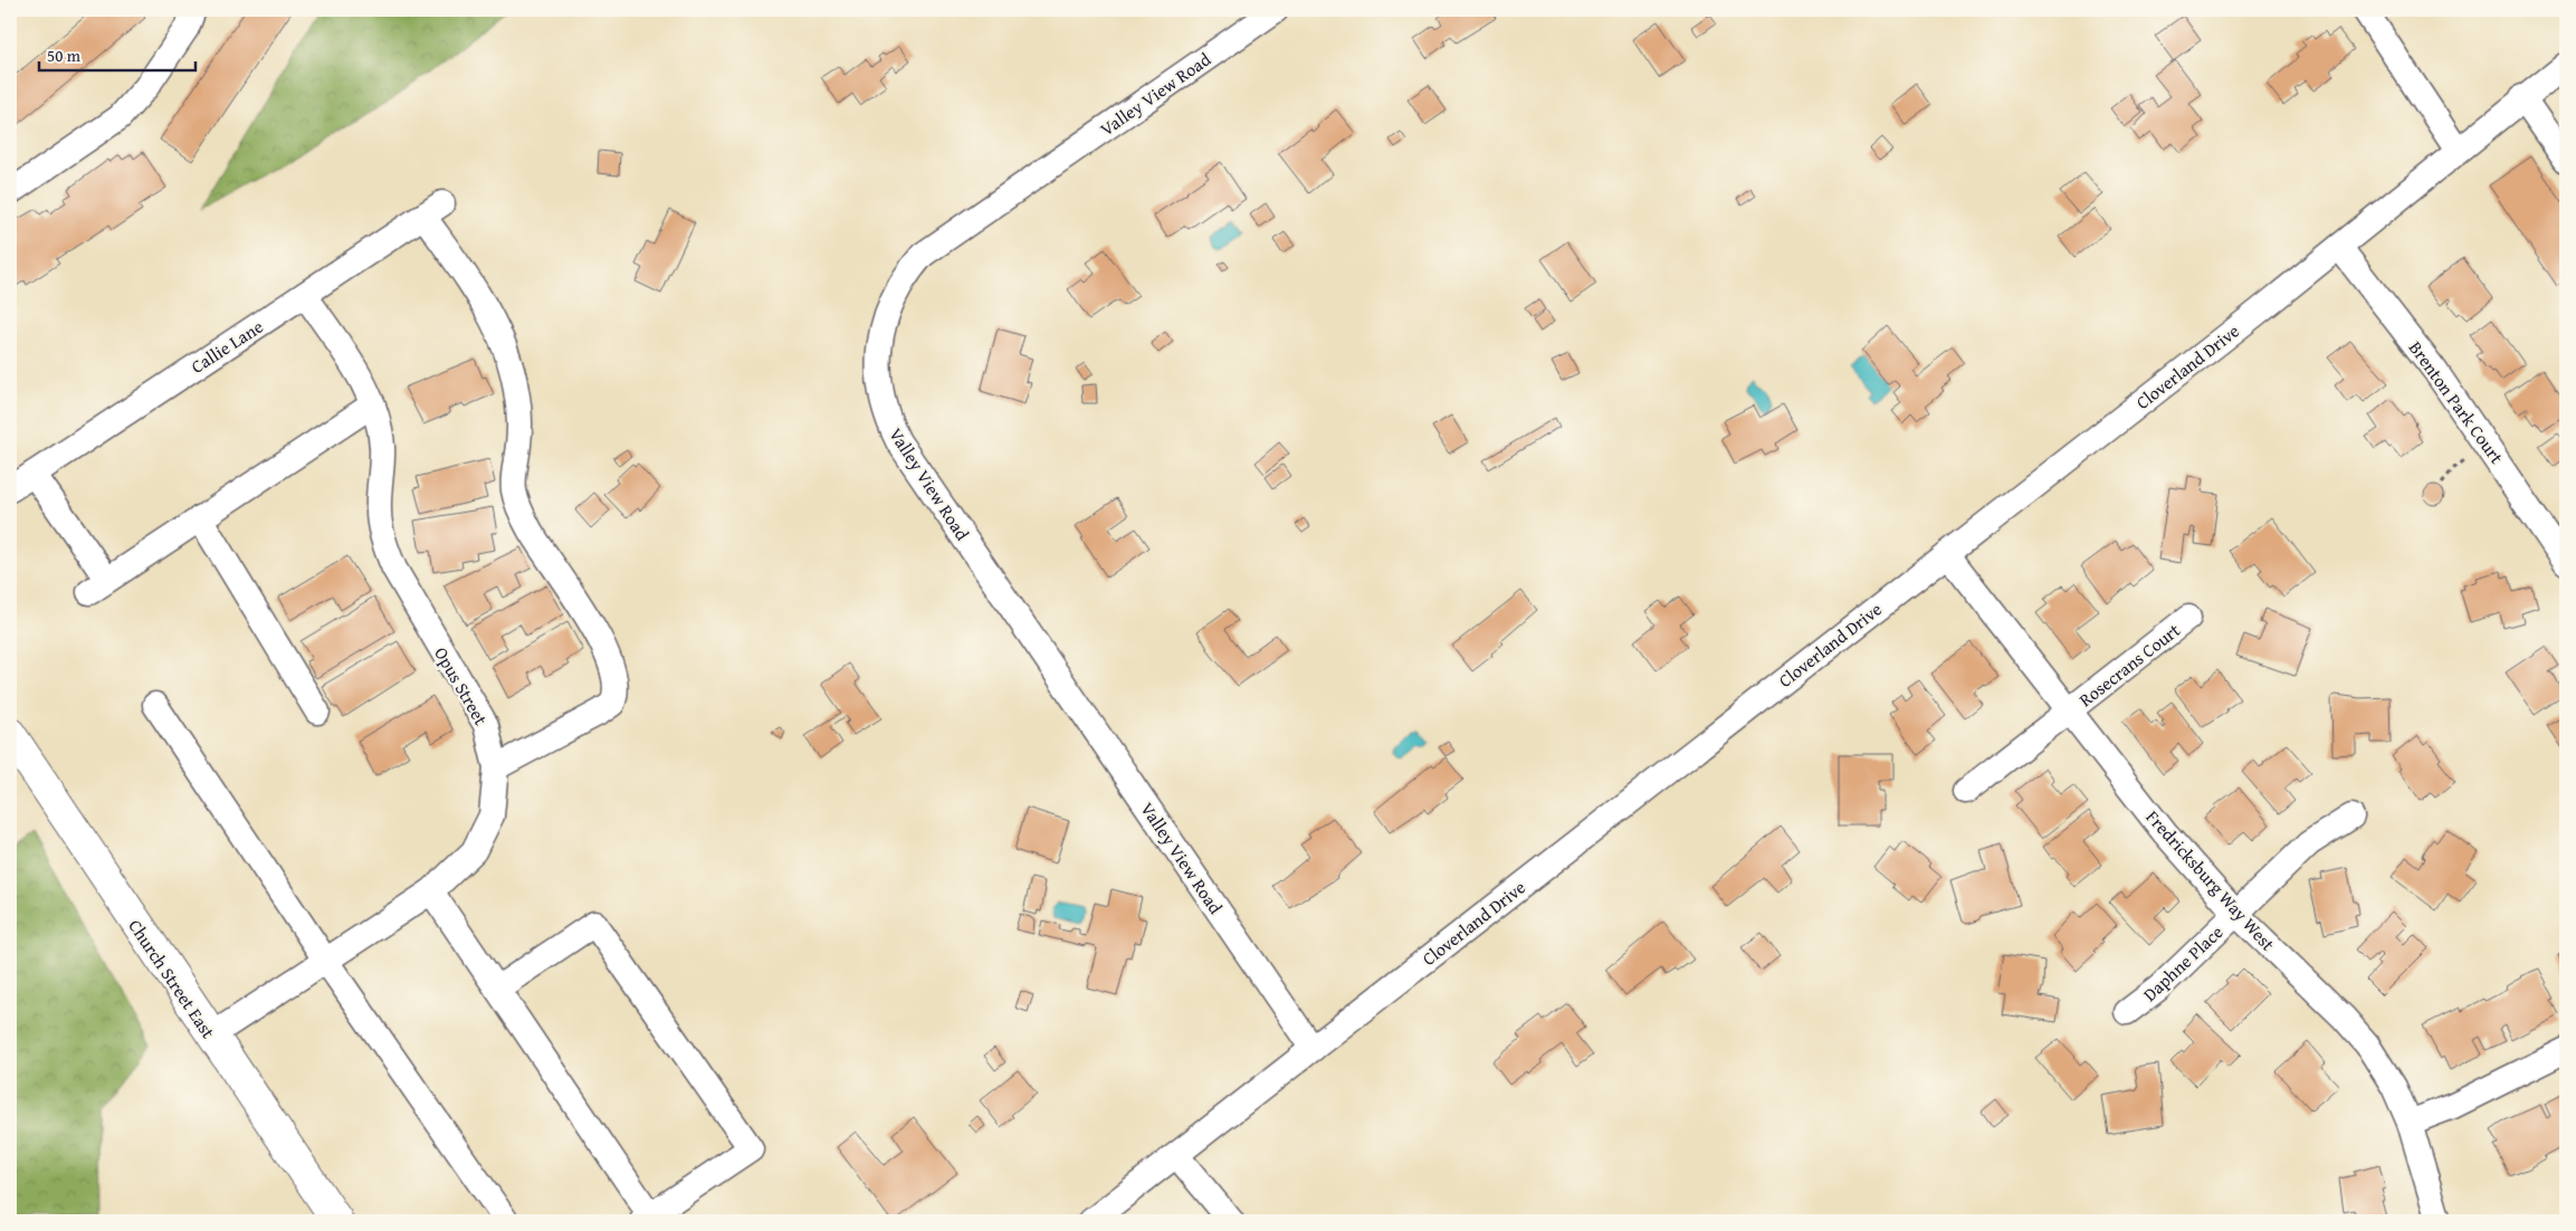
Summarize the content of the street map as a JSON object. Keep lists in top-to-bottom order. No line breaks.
{"streets":{"main road":["Church Street East"],"street":["Valley View Road","Callie Lane","Cloverland Drive","Brenton Park Court","Rosecrans Court","Opus Street","Fredricksburg Way West","Daphne Place"]},"crossings":[["Valley View Road","Cloverland Drive"],["Callie Lane","Opus Street"],["Cloverland Drive","Brenton Park Court"],["Cloverland Drive","Fredricksburg Way West"],["Rosecrans Court","Fredricksburg Way West"],["Opus Street","Church Street East"],["Fredricksburg Way West","Daphne Place"]],"scale_bar":"50 m"}
